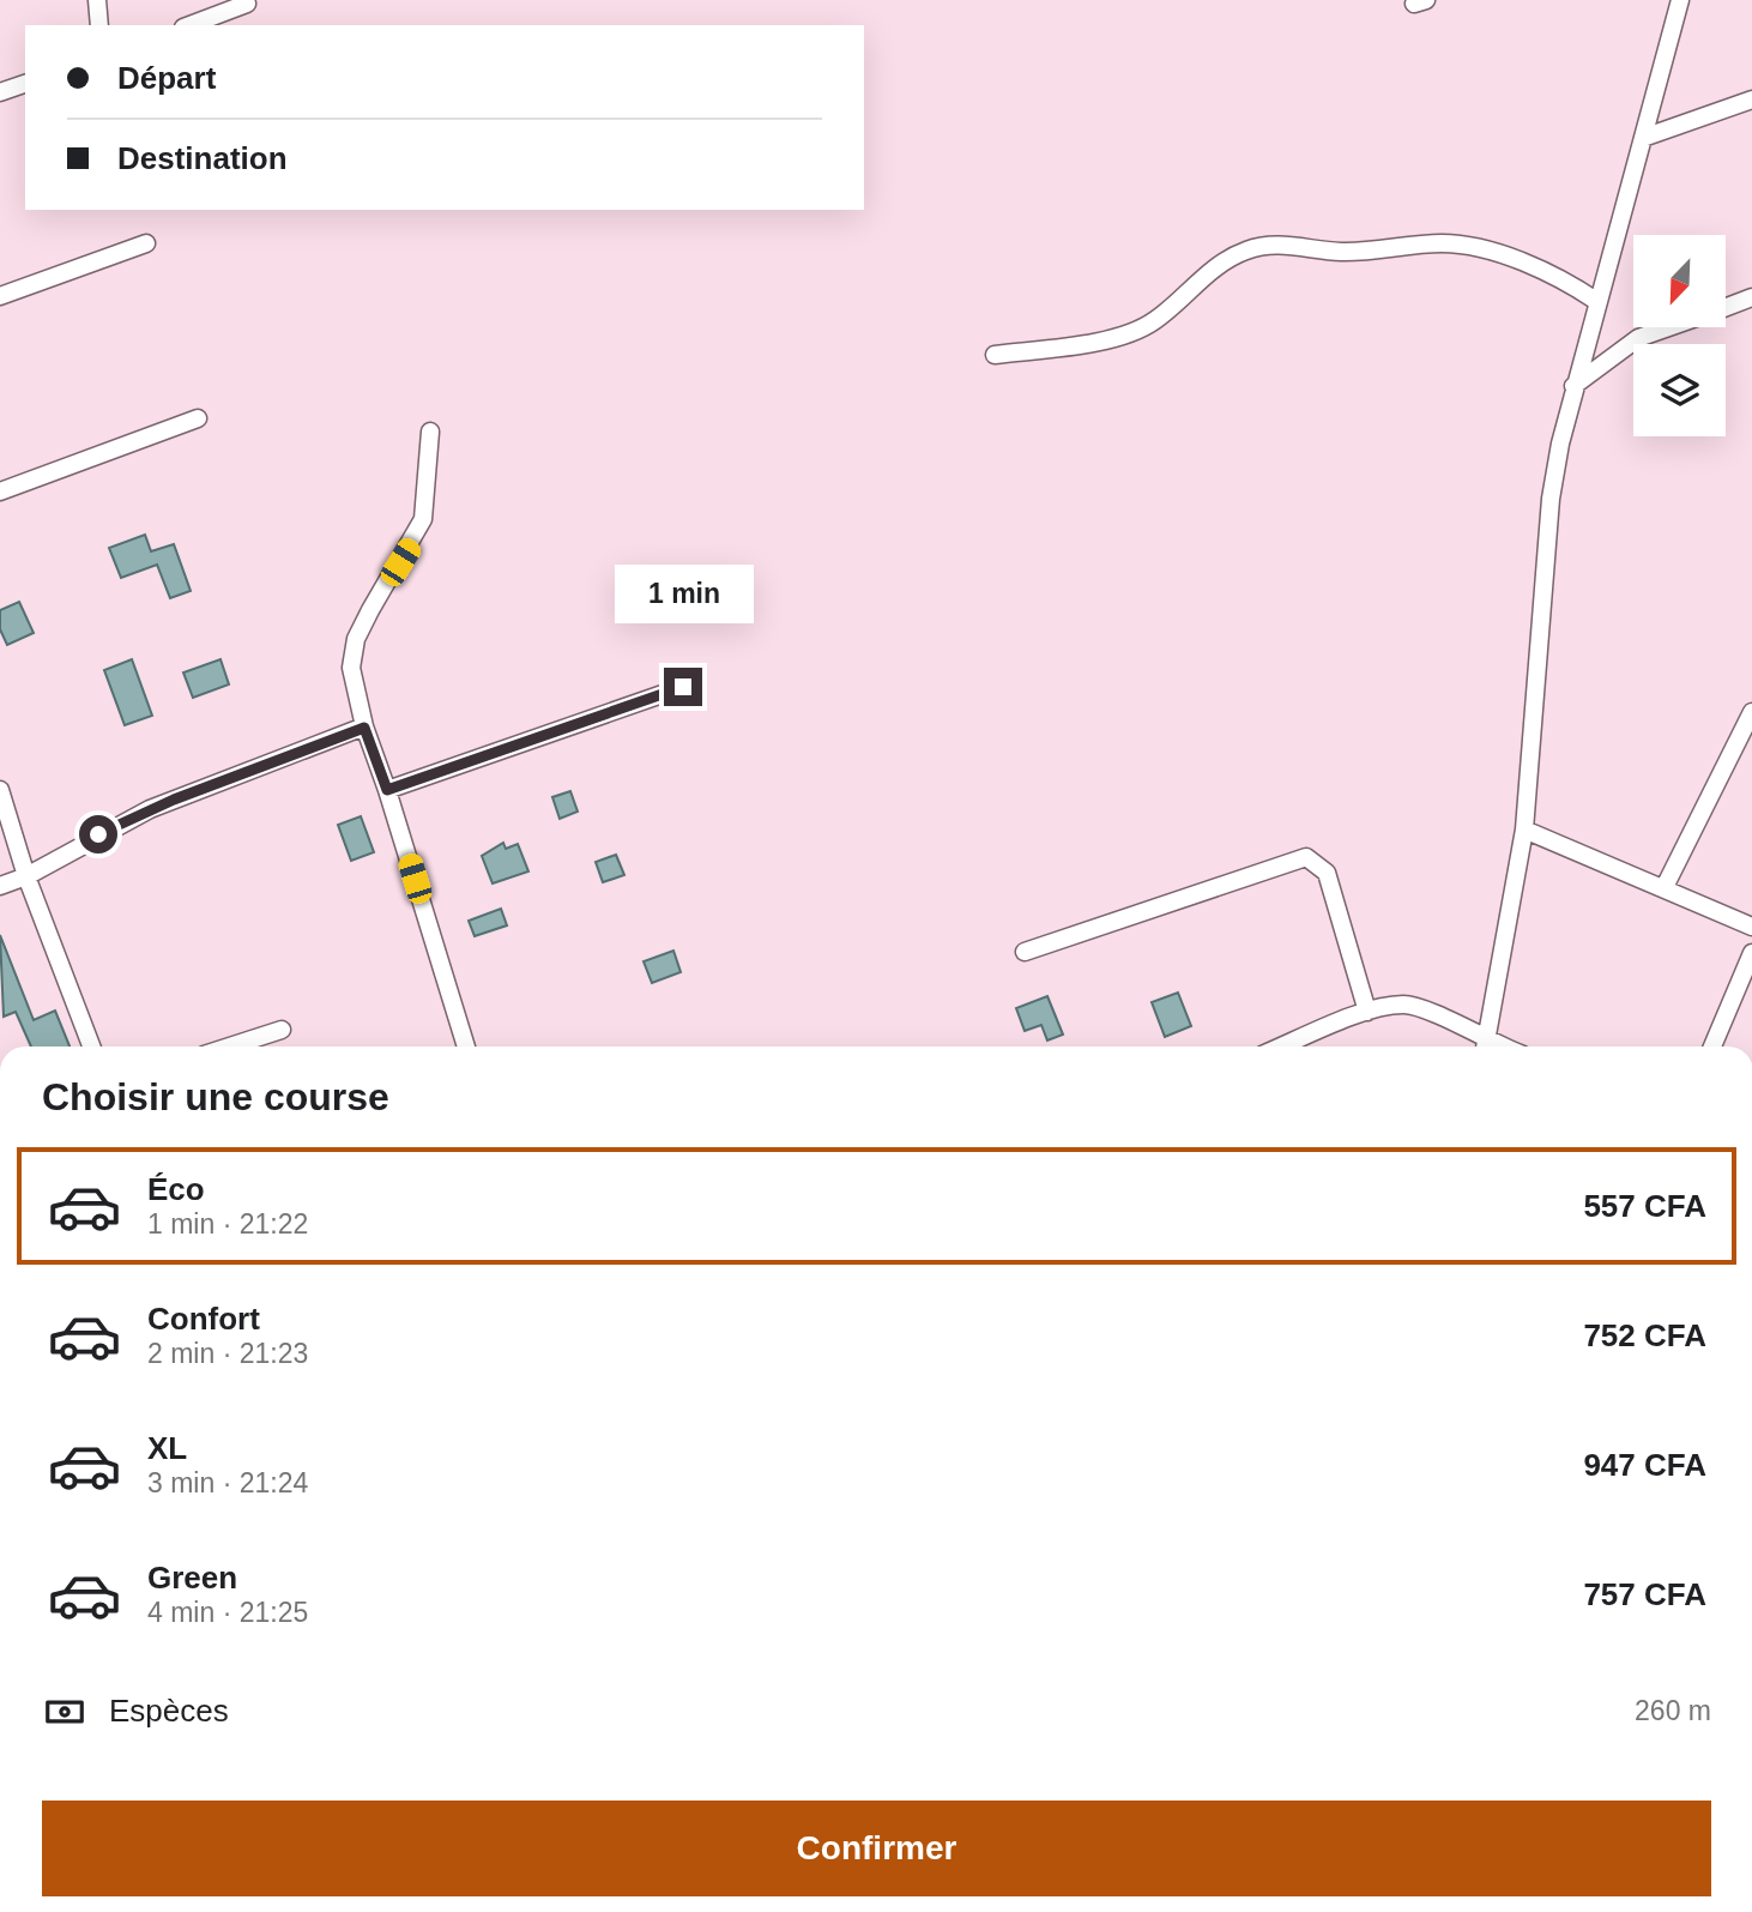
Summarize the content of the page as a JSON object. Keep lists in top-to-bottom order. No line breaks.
{"north":"bottom left","page":{"banner":["Départ","Destination"],"bubble":"1 min","heading":"Choisir une course","list":[{"name":"Éco","note":"1 min · 21:22","value":"557 CFA"},{"name":"Confort","note":"2 min · 21:23","value":"752 CFA"},{"name":"XL","note":"3 min · 21:24","value":"947 CFA"},{"name":"Green","note":"4 min · 21:25","value":"757 CFA"}],"pay":["Espèces","260 m"],"buttons":"Confirmer"}}
